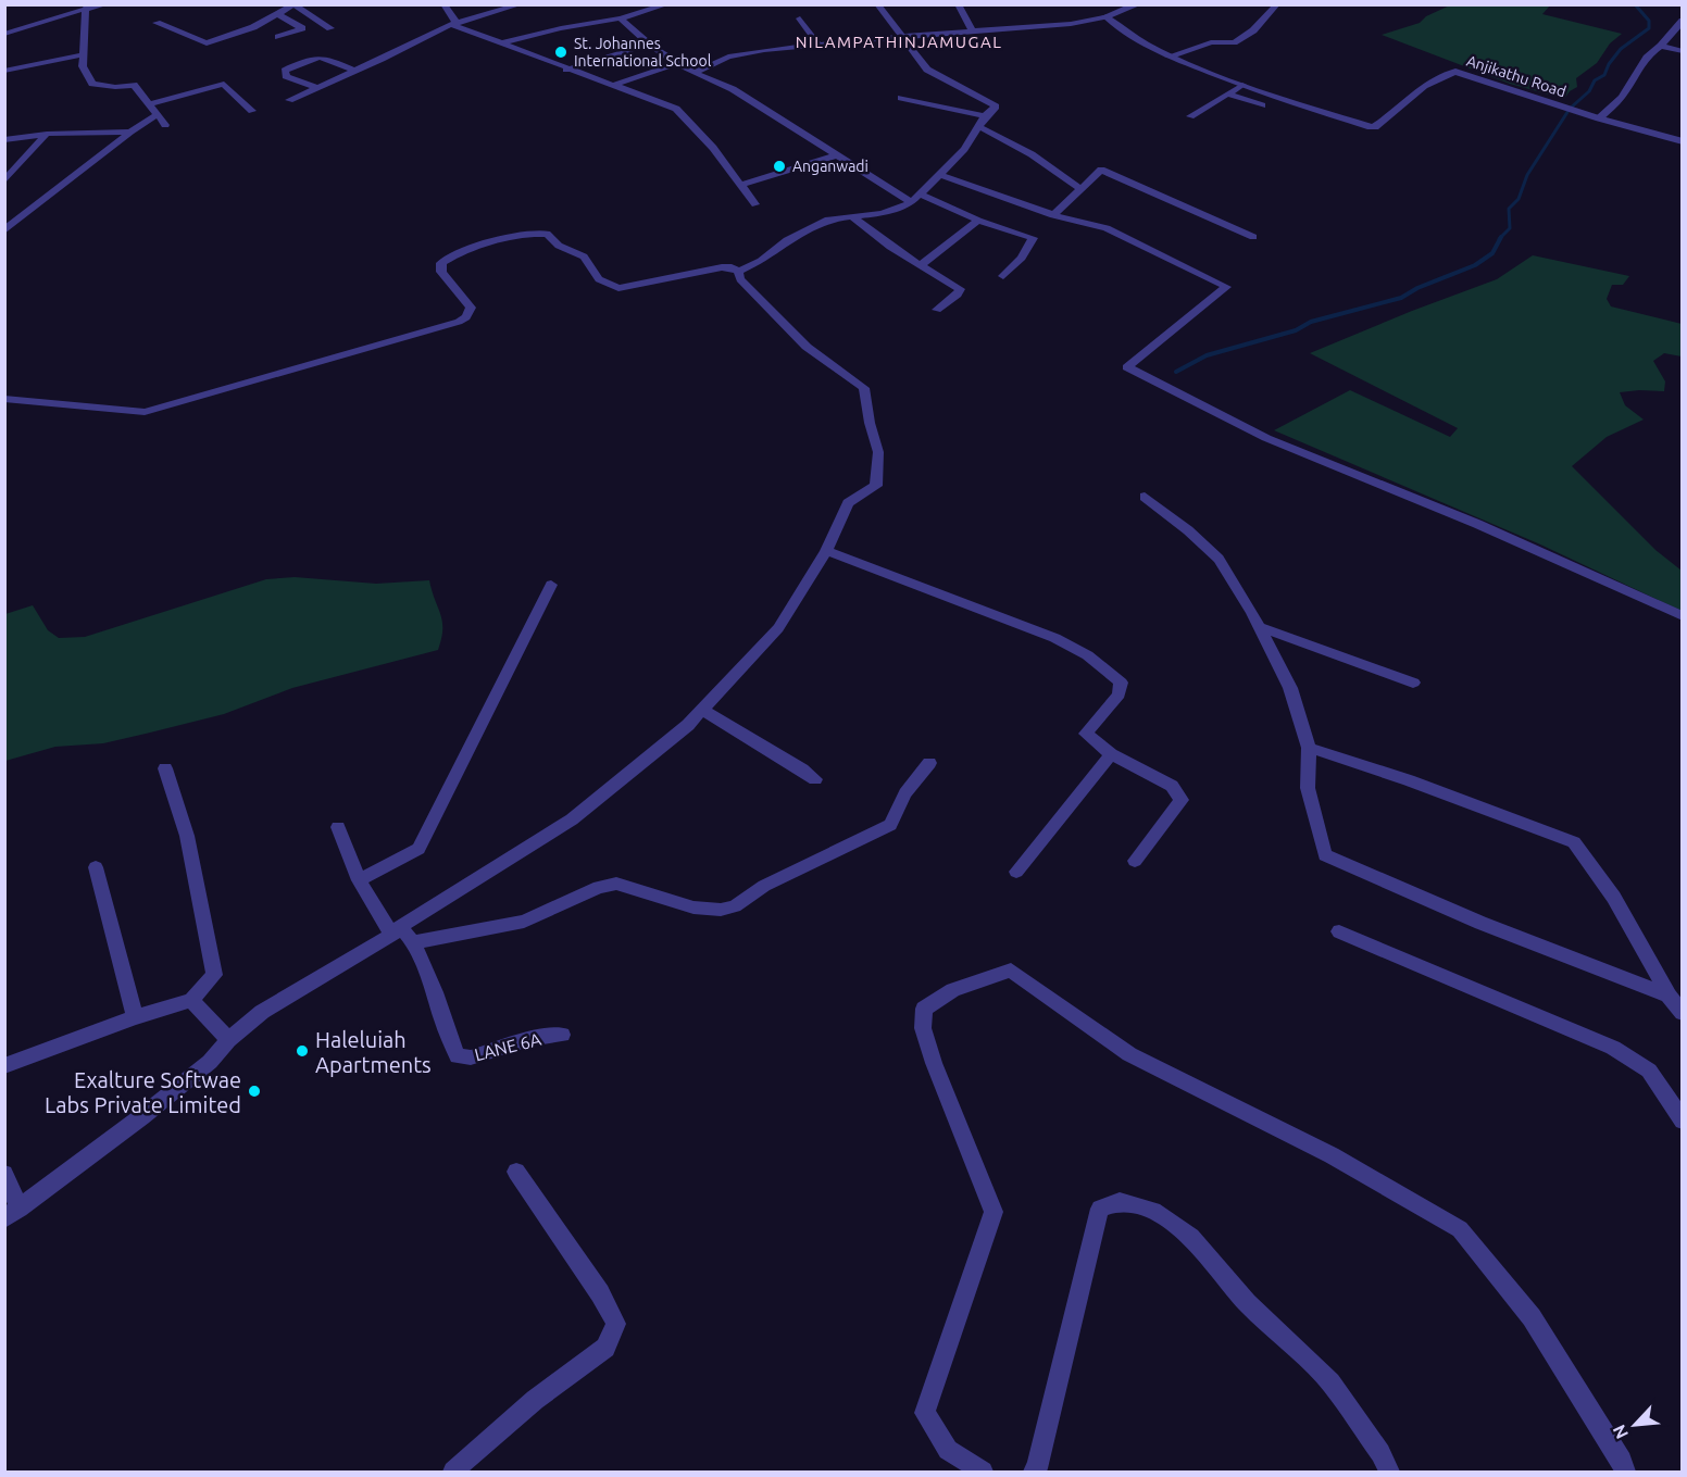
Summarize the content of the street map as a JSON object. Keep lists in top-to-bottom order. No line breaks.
{"streets":{"street":["Anjikathu Road","LANE 6A"]},"districts":["NILAMPATHINJAMUGAL"],"places":["St. Johannes International School","Anganwadi","Haleluiah Apartments","Exalture Softwae Labs Private Limited"],"north":"bottom left"}
